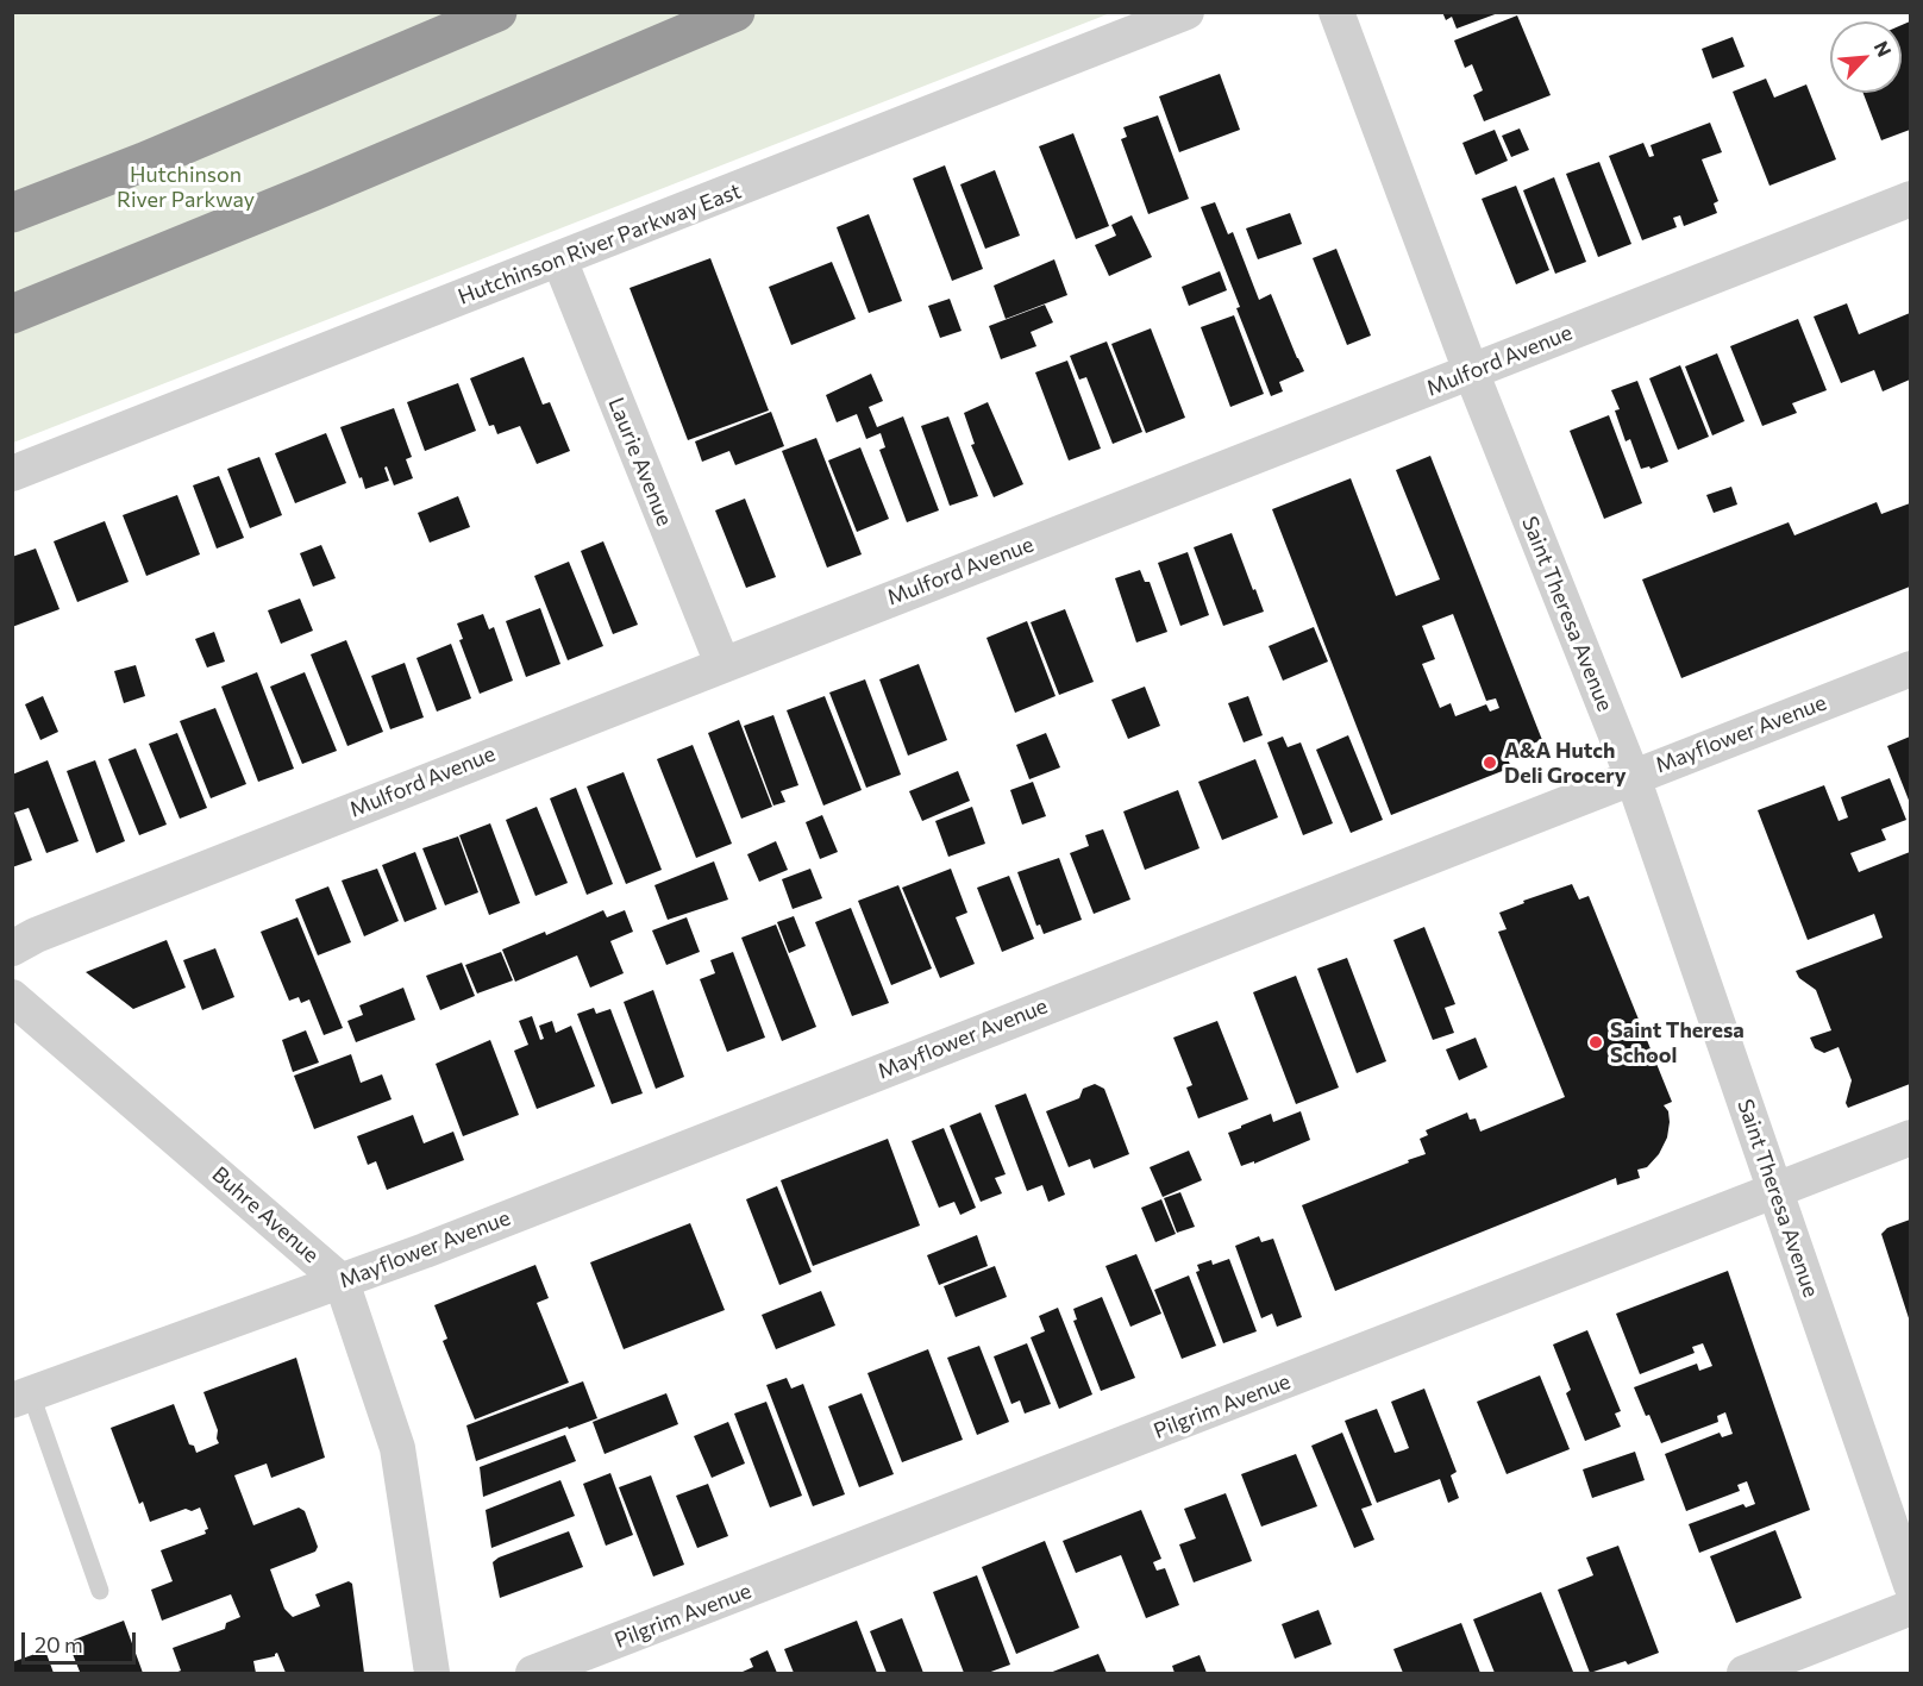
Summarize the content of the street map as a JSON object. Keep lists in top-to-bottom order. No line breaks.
{"streets":{"street":["Hutchinson River Parkway East","Mulford Avenue","Laurie Avenue","Saint Theresa Avenue","Mayflower Avenue","Buhre Avenue","Pilgrim Avenue"]},"crossings":[["Hutchinson River Parkway East","Laurie Avenue"],["Mulford Avenue","Laurie Avenue"],["Mulford Avenue","Saint Theresa Avenue"],["Saint Theresa Avenue","Mayflower Avenue"],["Saint Theresa Avenue","Pilgrim Avenue"],["Mayflower Avenue","Buhre Avenue"]],"parks":["Hutchinson River Parkway"],"places":["A&A Hutch Deli Grocery","Saint Theresa School"],"scale_bar":"20 m","north":"top right"}
